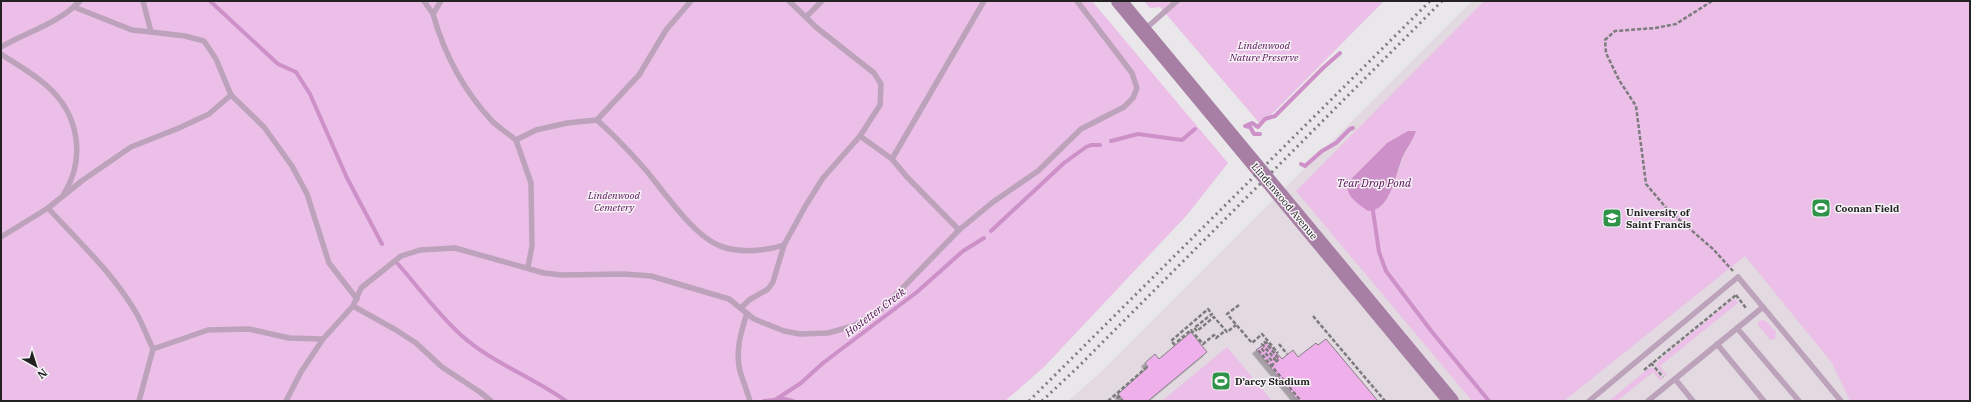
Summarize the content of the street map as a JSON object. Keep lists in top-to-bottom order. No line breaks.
{"streets":{"street":["Lindenwood Avenue"]},"water":["Tear Drop Pond","Hostetter Creek"],"parks":["Lindenwood Nature Preserve","Lindenwood Cemetery"],"places":{"sports":["Coonan Field","D’arcy Stadium"],"school or university":["University of Saint Francis"]},"north":"bottom right"}
